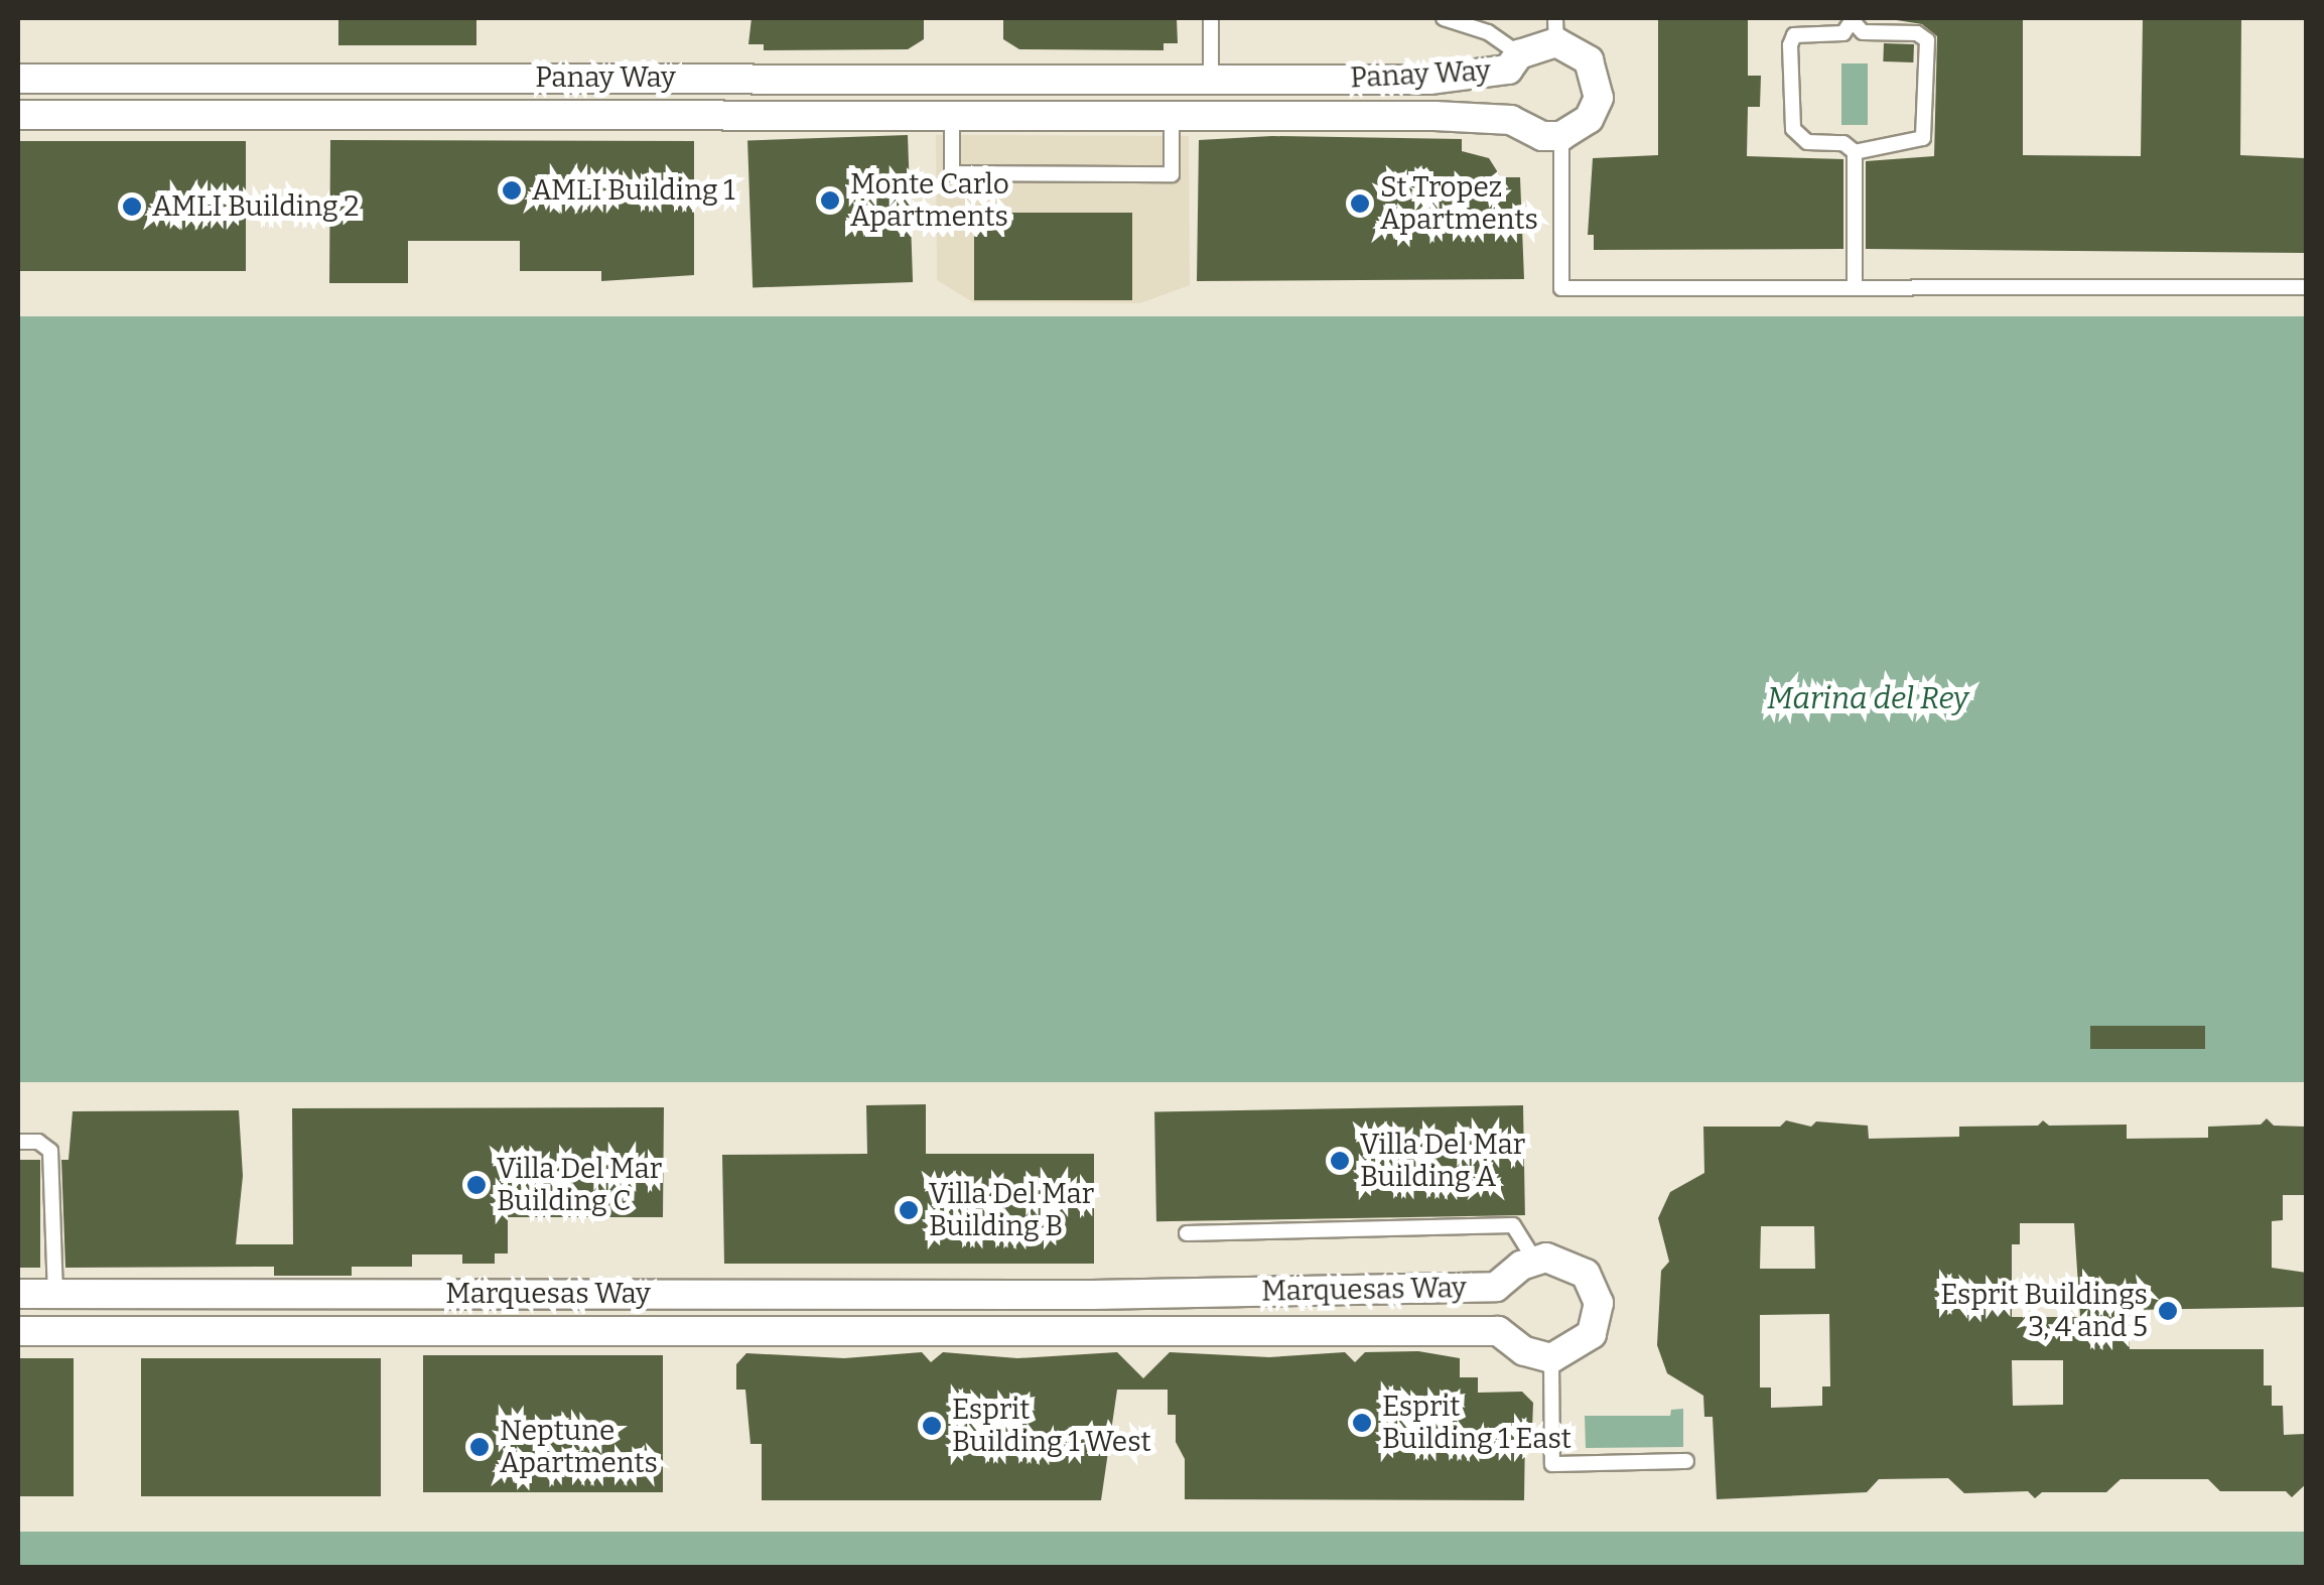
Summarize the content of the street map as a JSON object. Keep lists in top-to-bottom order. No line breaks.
{"streets":{"street":["Panay Way","Marquesas Way"]},"water":["Marina del Rey"],"places":["AMLI Building 1","Monte Carlo Apartments","St Tropez Apartments","AMLI Building 2","Villa Del Mar Building A","Villa Del Mar Building C","Villa Del Mar Building B","Esprit Buildings 3, 4 and 5","Esprit Building 1 East","Esprit Building 1 West","Neptune Apartments"]}
